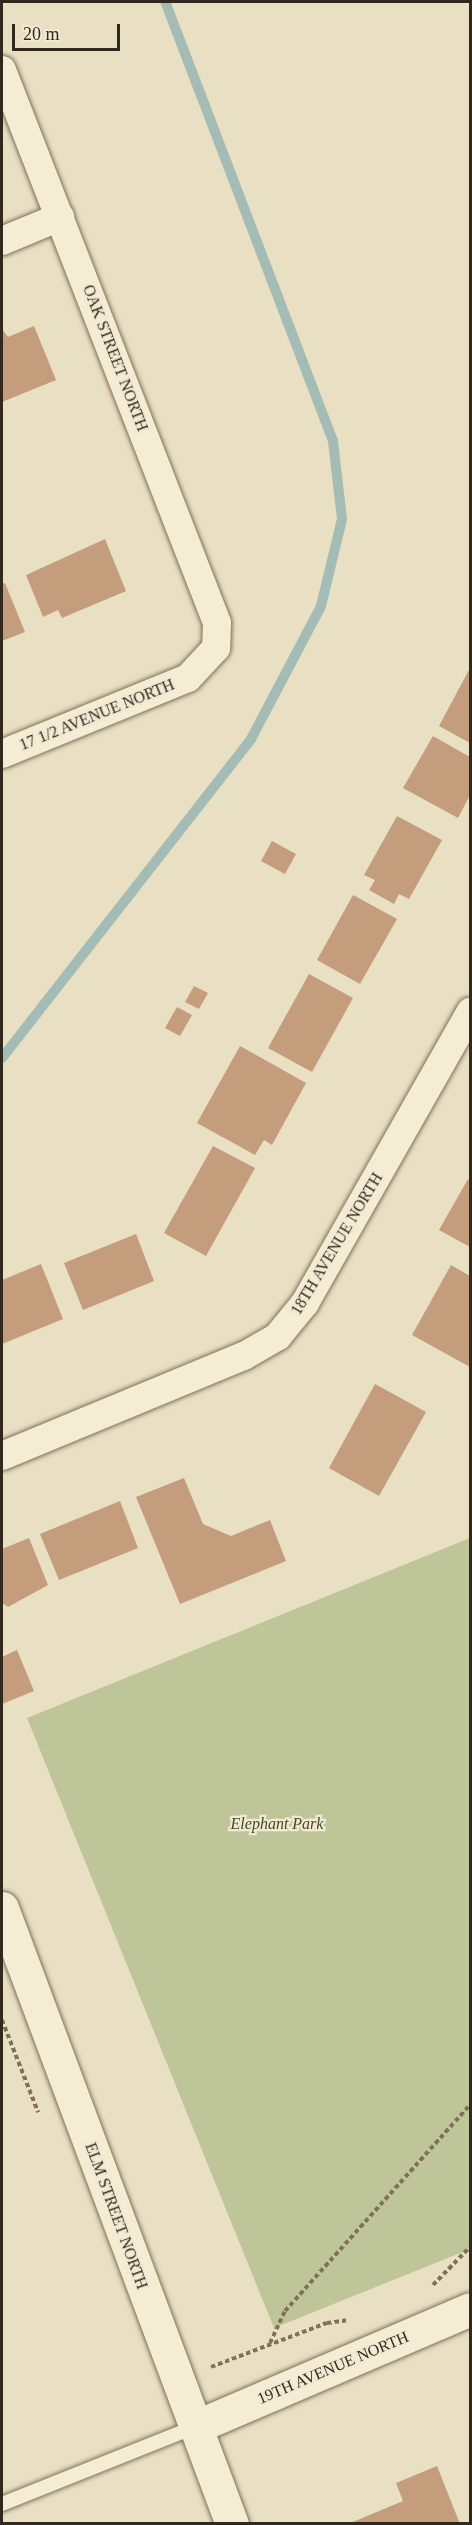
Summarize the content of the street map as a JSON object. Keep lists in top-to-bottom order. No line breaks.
{"streets":{"street":["OAK STREET NORTH","17 1/2 AVENUE NORTH","18TH AVENUE NORTH","ELM STREET NORTH","19TH AVENUE NORTH"]},"crossings":[["OAK STREET NORTH","17 1/2 AVENUE NORTH"],["ELM STREET NORTH","19TH AVENUE NORTH"]],"parks":["Elephant Park"],"scale_bar":"20 m"}
